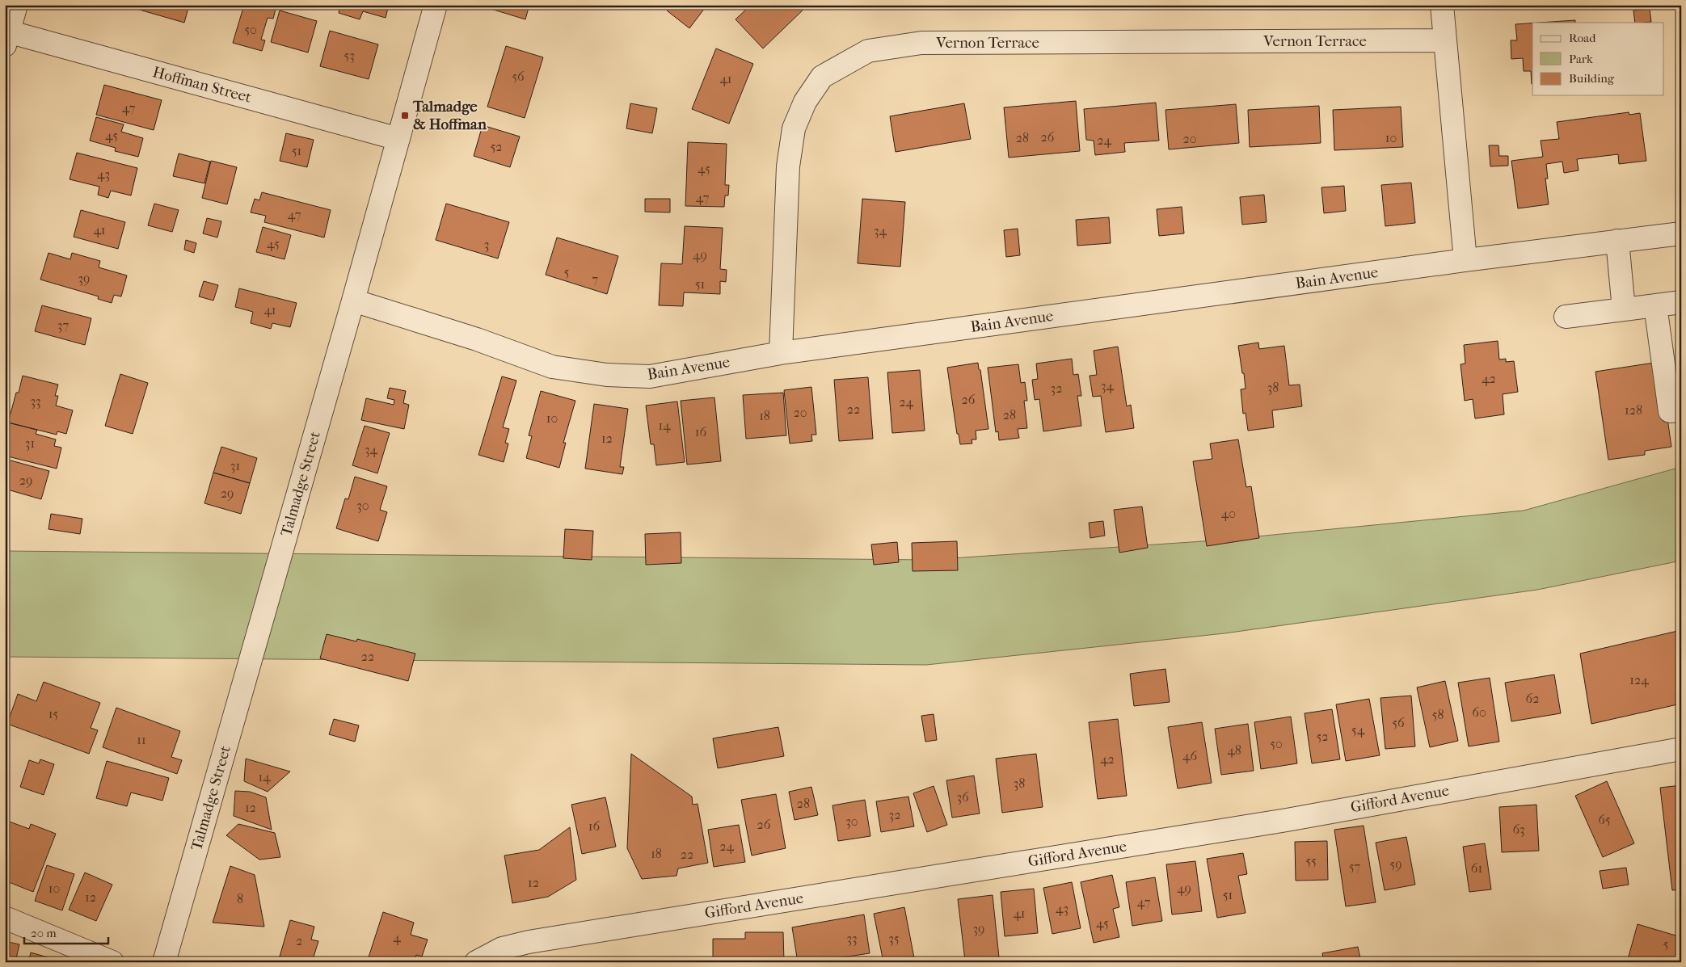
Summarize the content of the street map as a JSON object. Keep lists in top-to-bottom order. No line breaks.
{"streets":{"street":["Vernon Terrace","Hoffman Street","Bain Avenue","Talmadge Street","Gifford Avenue"]},"crossings":[["Vernon Terrace","Bain Avenue"],["Hoffman Street","Talmadge Street"],["Bain Avenue","Talmadge Street"]],"places":{"transit":["Talmadge & Hoffman"]},"house_numbers":["50","53","56","41","47","45","26","28","10","20","24","52","51","45","43","47","47","41","34","45","3","49","5","39","7","51","41","37","42","34","38","32","26","33","24","22","128","20","28","18","10","14","16","12","31","34","31","29","29","30","40","22","124","62","60","15","58","56","54","52","11","50","48","46","42","14","38","36","28","12","32","65","30","26","16","63","24","18","22","55","59","57","61","12","10","49","51","12","8","47","43","41","45","39","4","33","35","2","5"],"legend":["Road","Park","Building"],"scale_bar":"20 m"}
